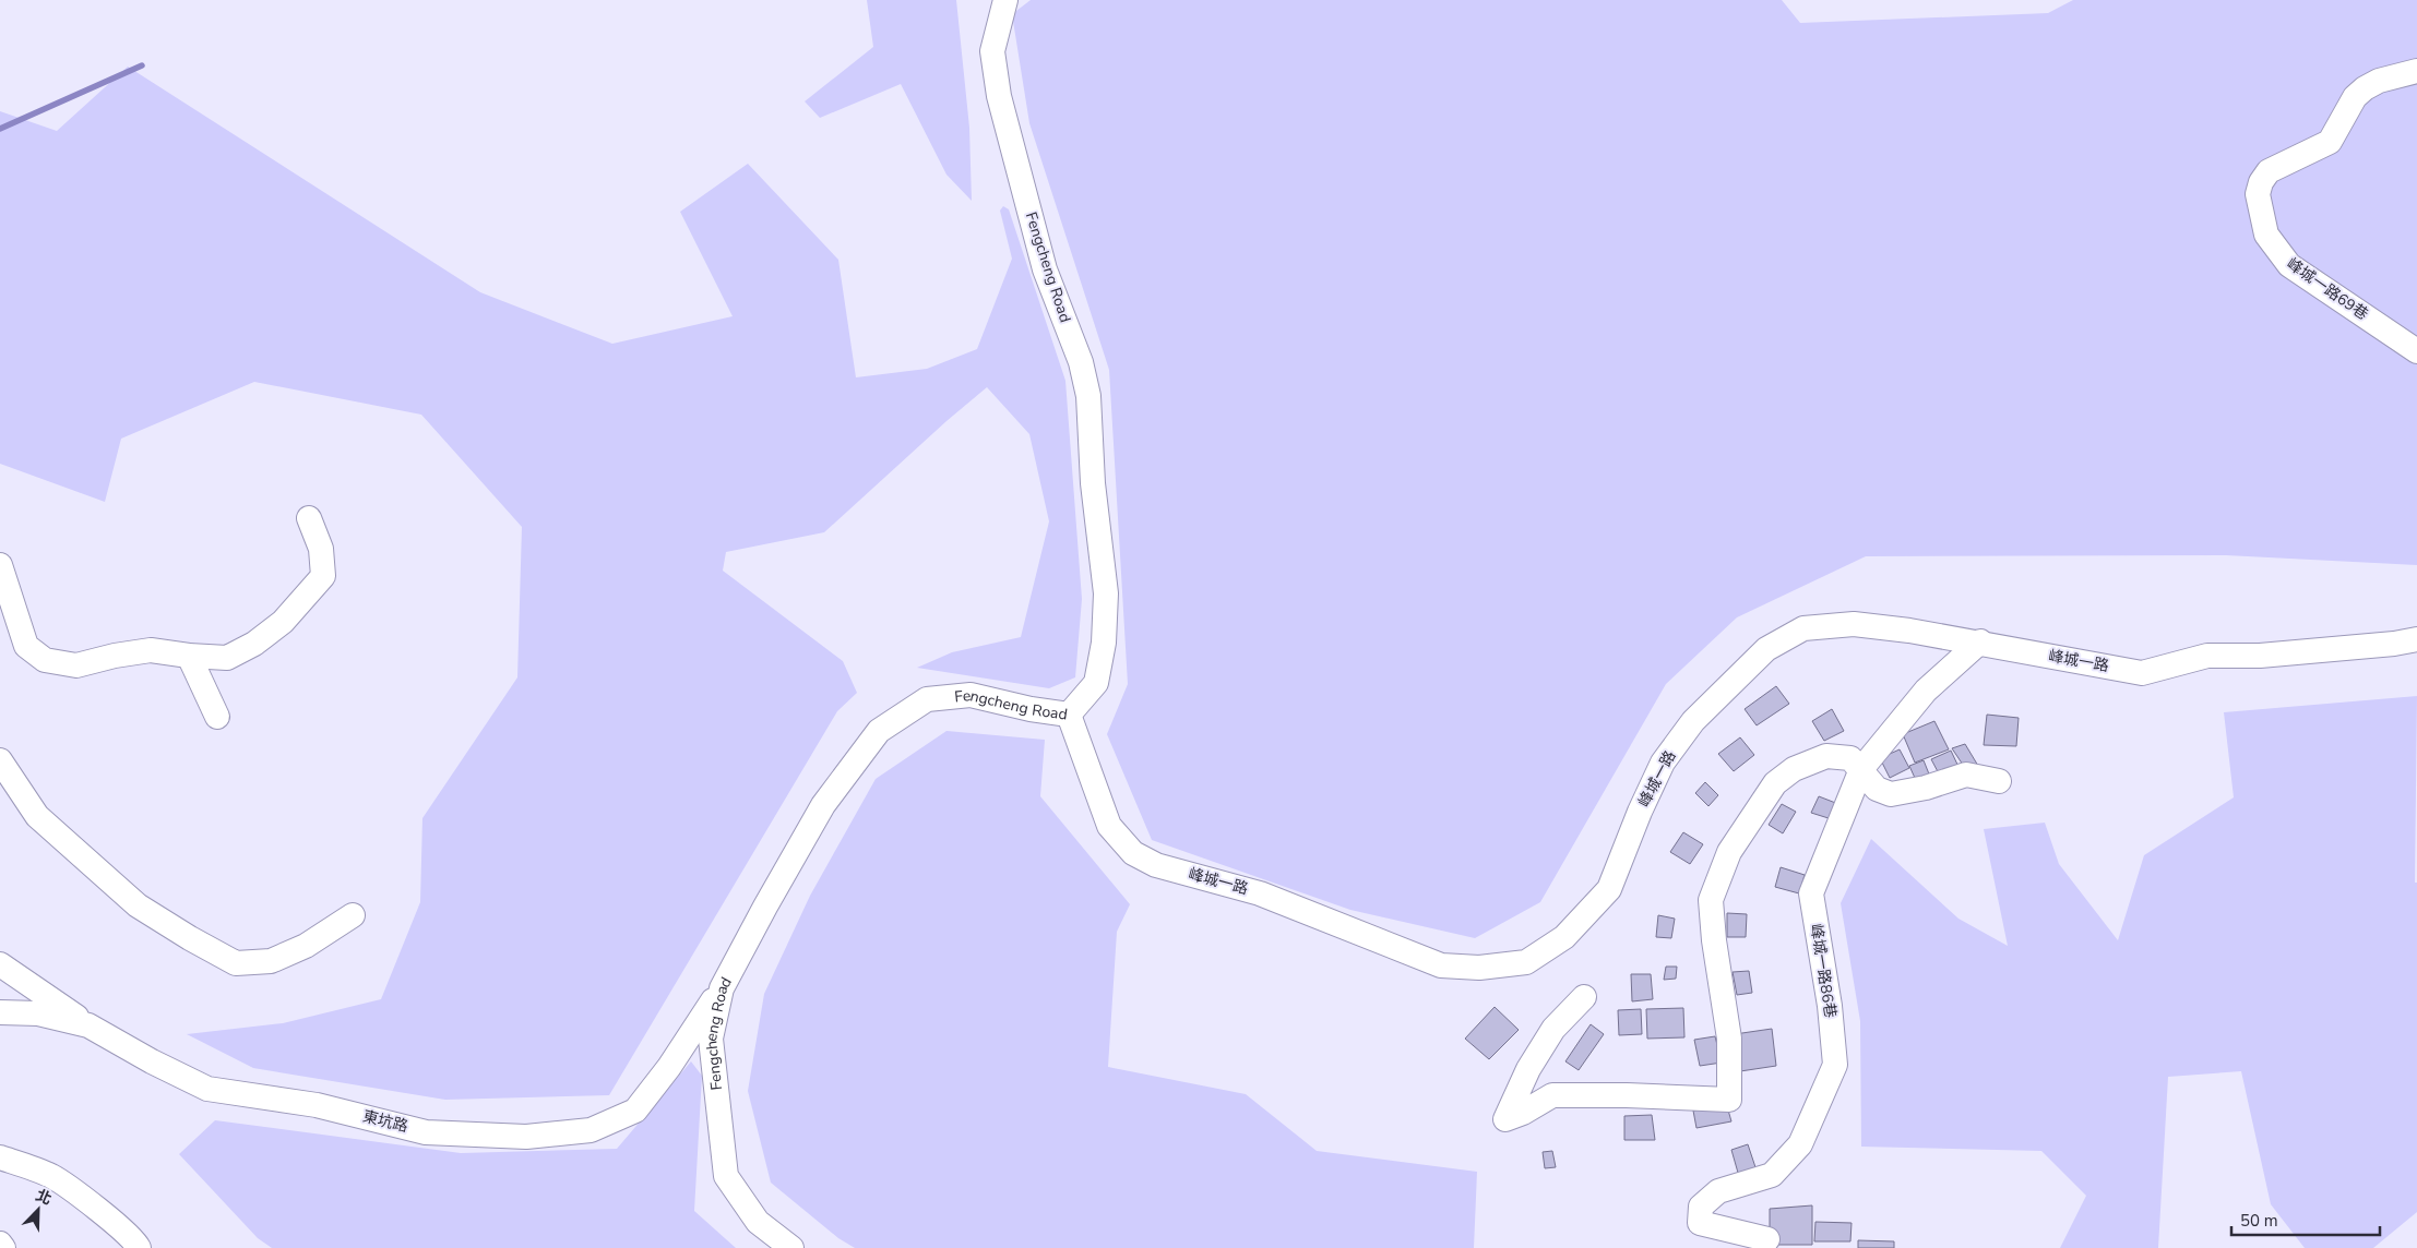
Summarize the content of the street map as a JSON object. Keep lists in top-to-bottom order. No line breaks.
{"streets":{"street":["Fengcheng Road","峰城一路69巷","峰城一路","峰城一路86巷","東坑路"]},"crossings":[["Fengcheng Road","峰城一路"],["Fengcheng Road","東坑路"],["峰城一路","峰城一路86巷"]],"scale_bar":"50 m","north":"top right"}
